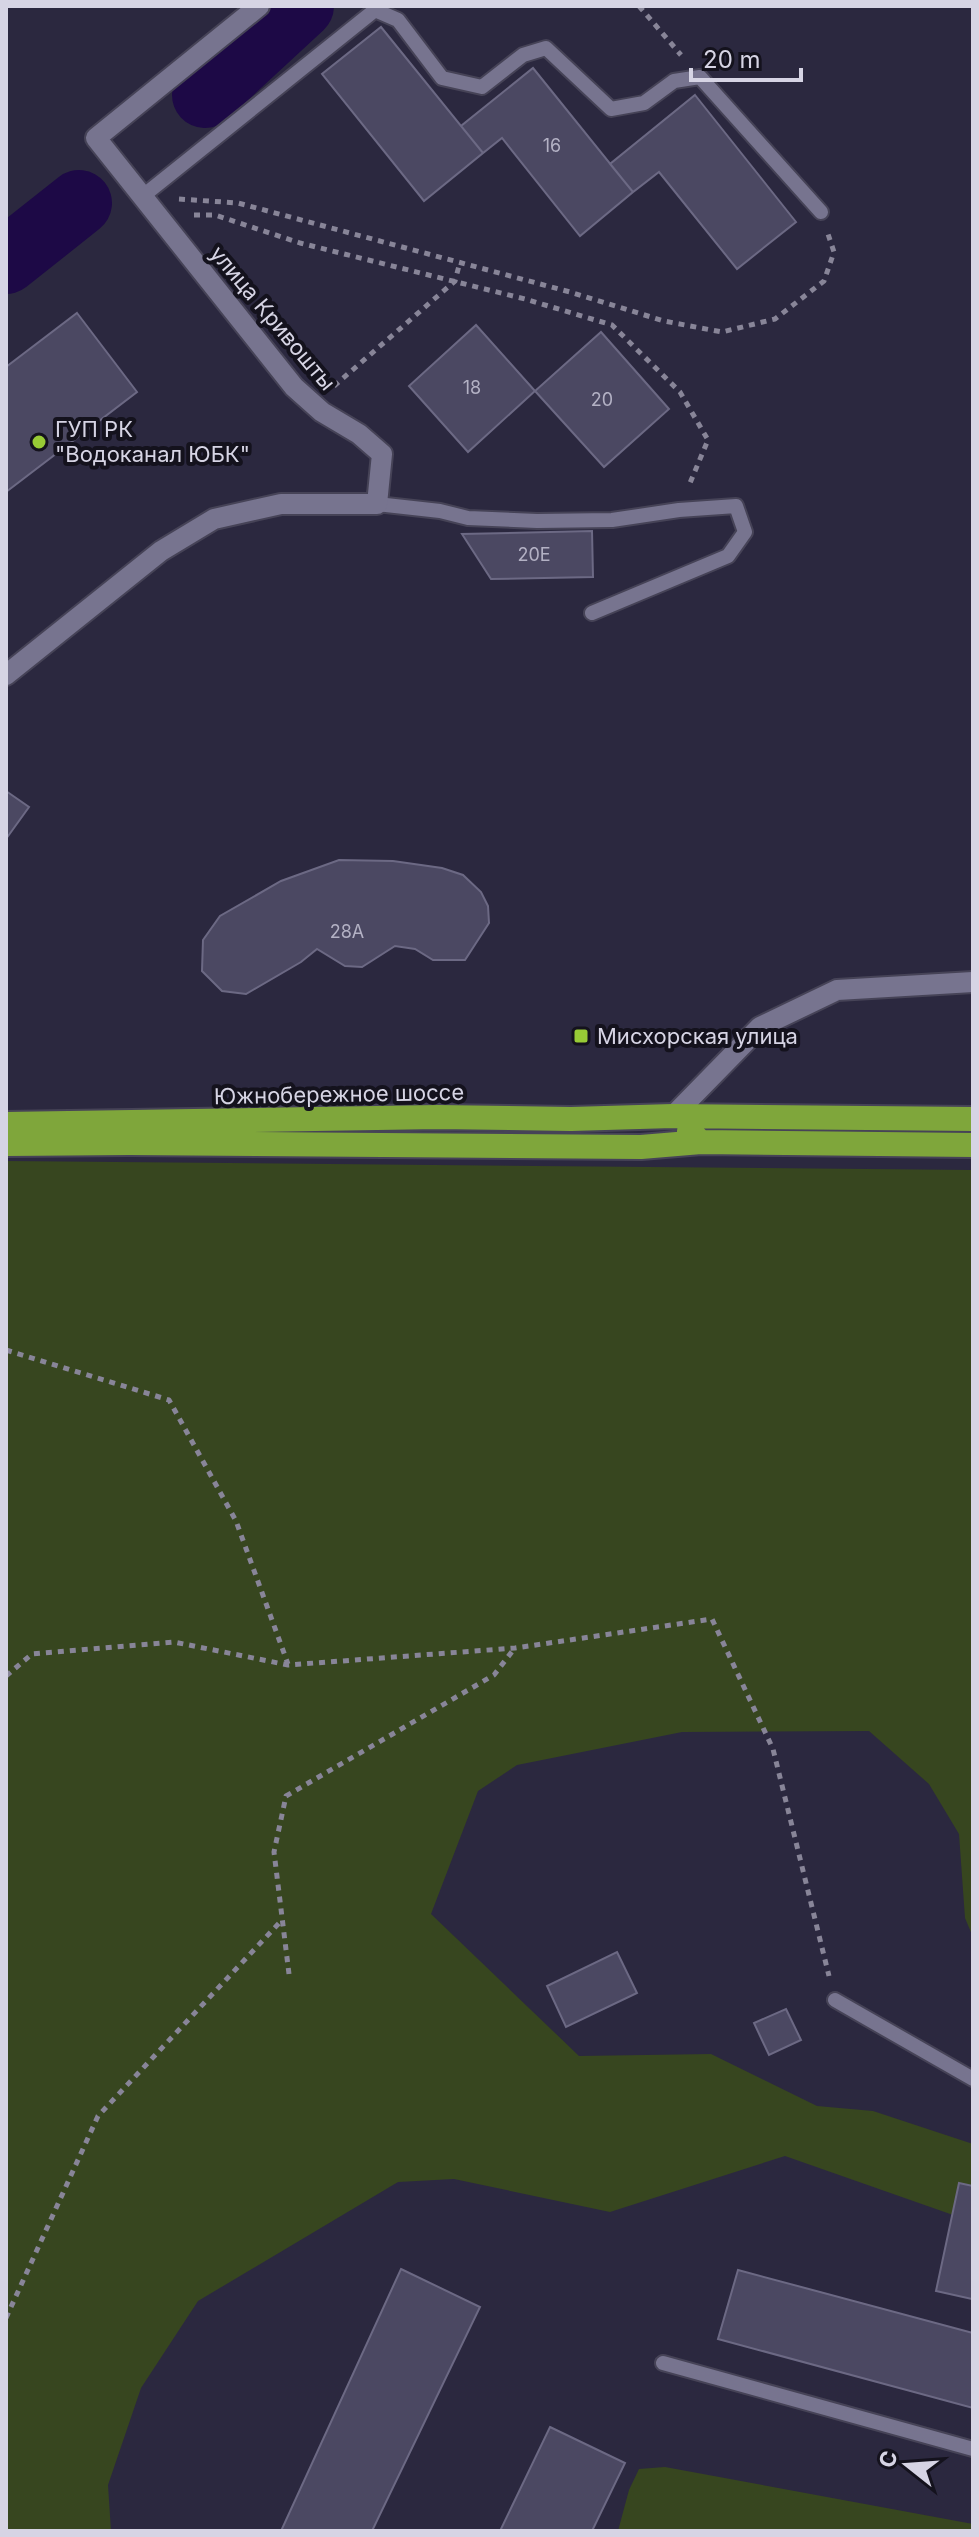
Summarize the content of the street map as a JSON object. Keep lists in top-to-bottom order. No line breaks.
{"streets":{"highway":["Южнобережное шоссе"],"street":["улица Кривошты"]},"places":{"other":["ГУП РК \"Водоканал ЮБК\""],"transit":["Мисхорская улица"]},"house_numbers":["16","18","20","20Е","28А"],"scale_bar":"20 m","north":"left"}
